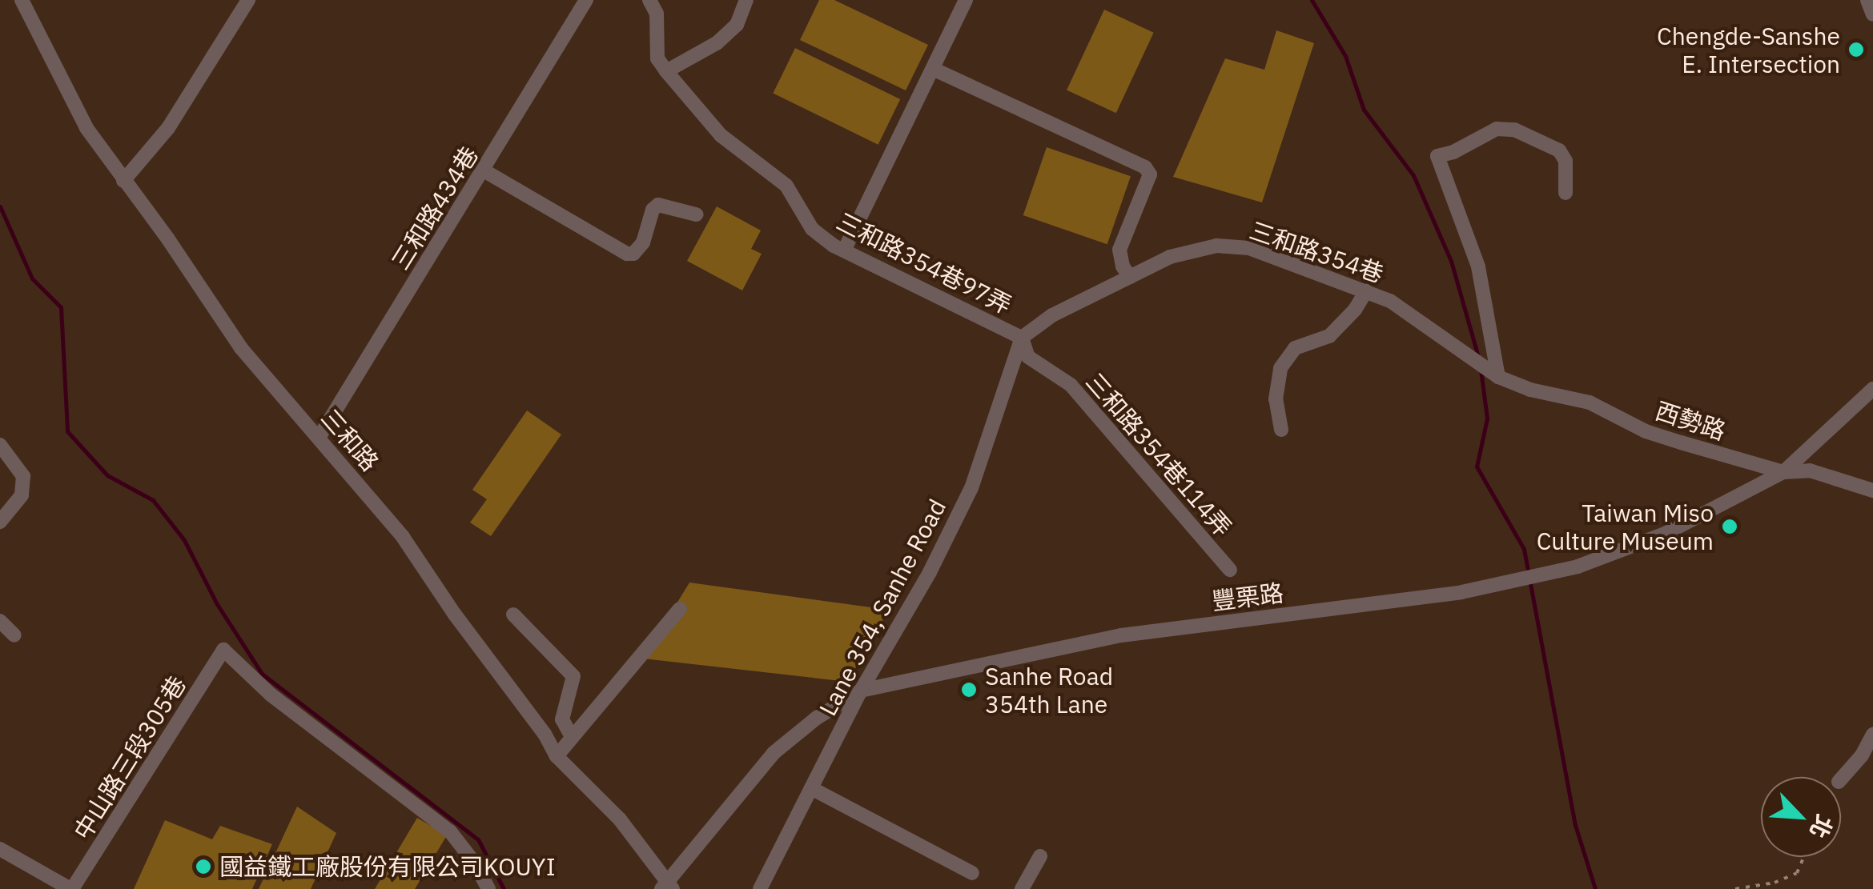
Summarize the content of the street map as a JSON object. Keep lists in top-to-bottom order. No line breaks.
{"streets":{"street":["三和路434巷","三和路354巷","三和路354巷97弄","西勢路","三和路","三和路354巷114弄","豐栗路","Lane 354, Sanhe Road","中山路三段305巷"]},"crossings":[["三和路434巷","三和路"],["三和路354巷","三和路354巷97弄"],["三和路354巷","西勢路"],["三和路354巷","三和路354巷114弄"],["三和路354巷","Lane 354, Sanhe Road"],["三和路354巷97弄","三和路354巷114弄"],["三和路354巷97弄","Lane 354, Sanhe Road"],["西勢路","豐栗路"],["三和路","豐栗路"],["三和路354巷114弄","Lane 354, Sanhe Road"],["豐栗路","Lane 354, Sanhe Road"]],"places":["Chengde-Sanshe E. Intersection","Taiwan Miso Culture Museum","Sanhe Road 354th Lane","國益鐵工廠股份有限公司KOUYI"],"north":"bottom right"}
